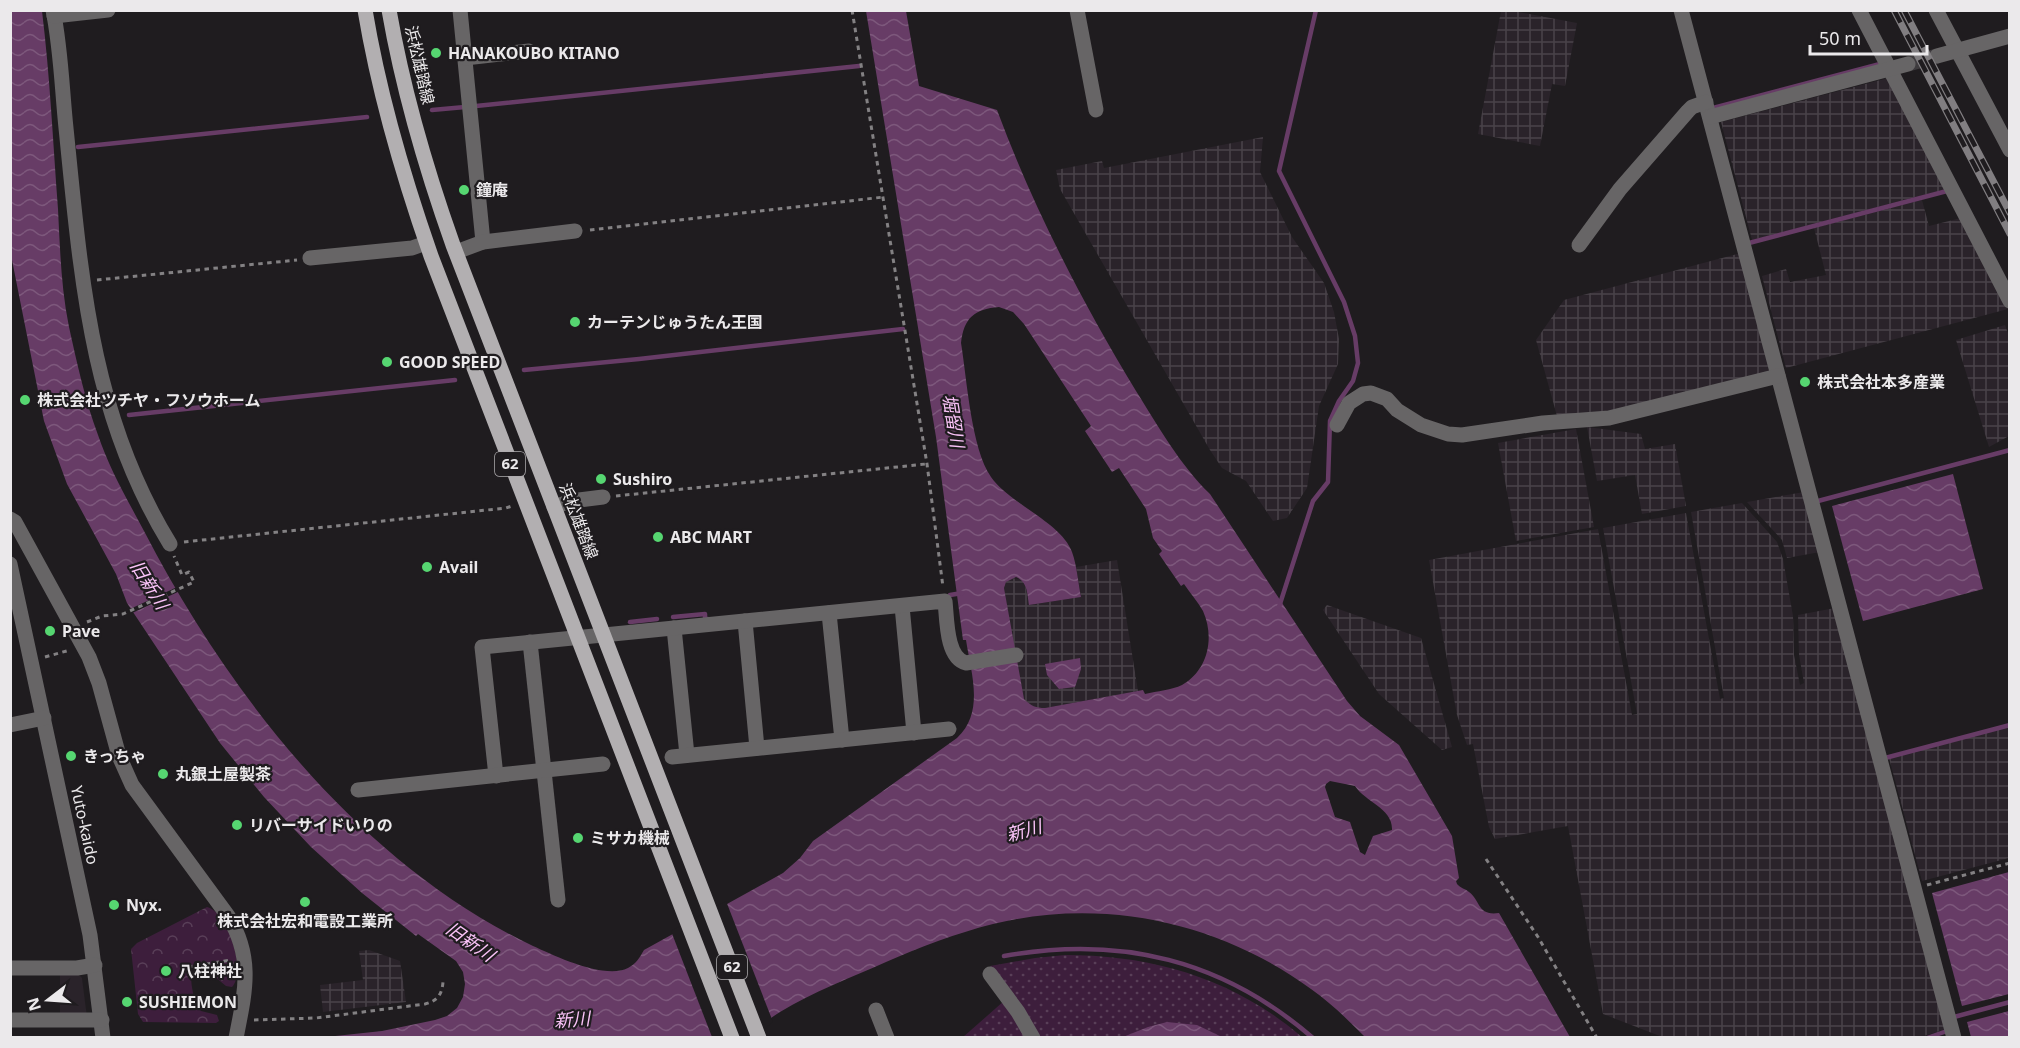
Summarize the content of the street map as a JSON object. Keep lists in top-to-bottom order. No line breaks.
{"streets":{"main road":["浜松雄踏線","62"],"street":["Yuto-kaido"]},"water":["堀留川","旧新川","新川"],"places":["HANAKOUBO KITANO","鐘庵","カーテンじゅうたん王国","GOOD SPEED","株式会社本多産業","株式会社ツチヤ・フソウホーム","Sushiro","ABC MART","Avail","Pave","きっちゃ","丸銀土屋製茶","リバーサイドいりの","ミサカ機械","株式会社宏和電設工業所","Nyx.","八柱神社","SUSHIEMON"],"scale_bar":"50 m","north":"left"}
